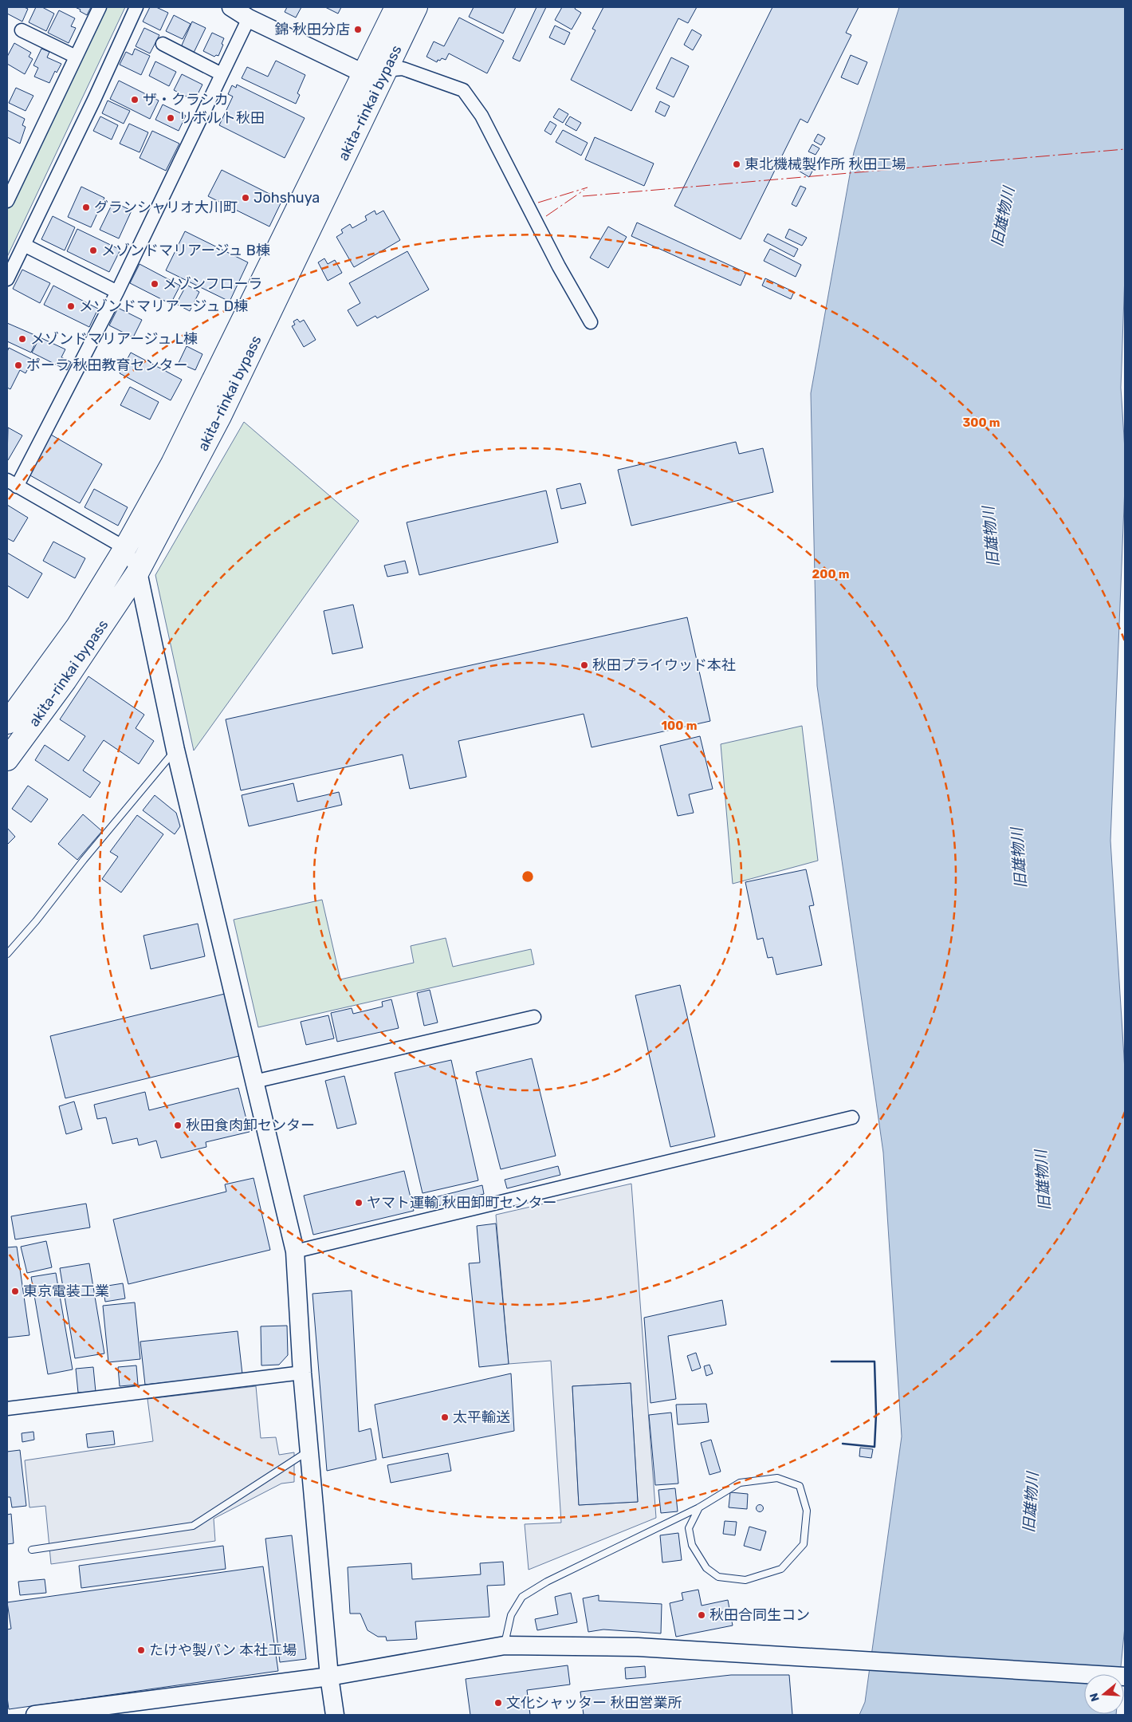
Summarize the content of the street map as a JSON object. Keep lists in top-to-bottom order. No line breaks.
{"streets":{"highway":["akita-rinkai bypass"]},"water":["旧雄物川"],"places":["錦 秋田分店","ザ・クラシカ","リボルト秋田","東北機械製作所 秋田工場","Johshuya","グランシャリオ大川町","メゾンドマリアージュ B棟","メゾンフローラ","メゾンドマリアージュ D棟","メゾンドマリアージュ L棟","ポーラ 秋田教育センター","秋田プライウッド本社","秋田食肉卸センター","ヤマト運輸 秋田卸町センター","東京電装工業","太平輸送","秋田合同生コン","たけや製パン 本社工場","文化シャッター 秋田営業所"],"north":"left","rings":["300 m","200 m","100 m"]}
